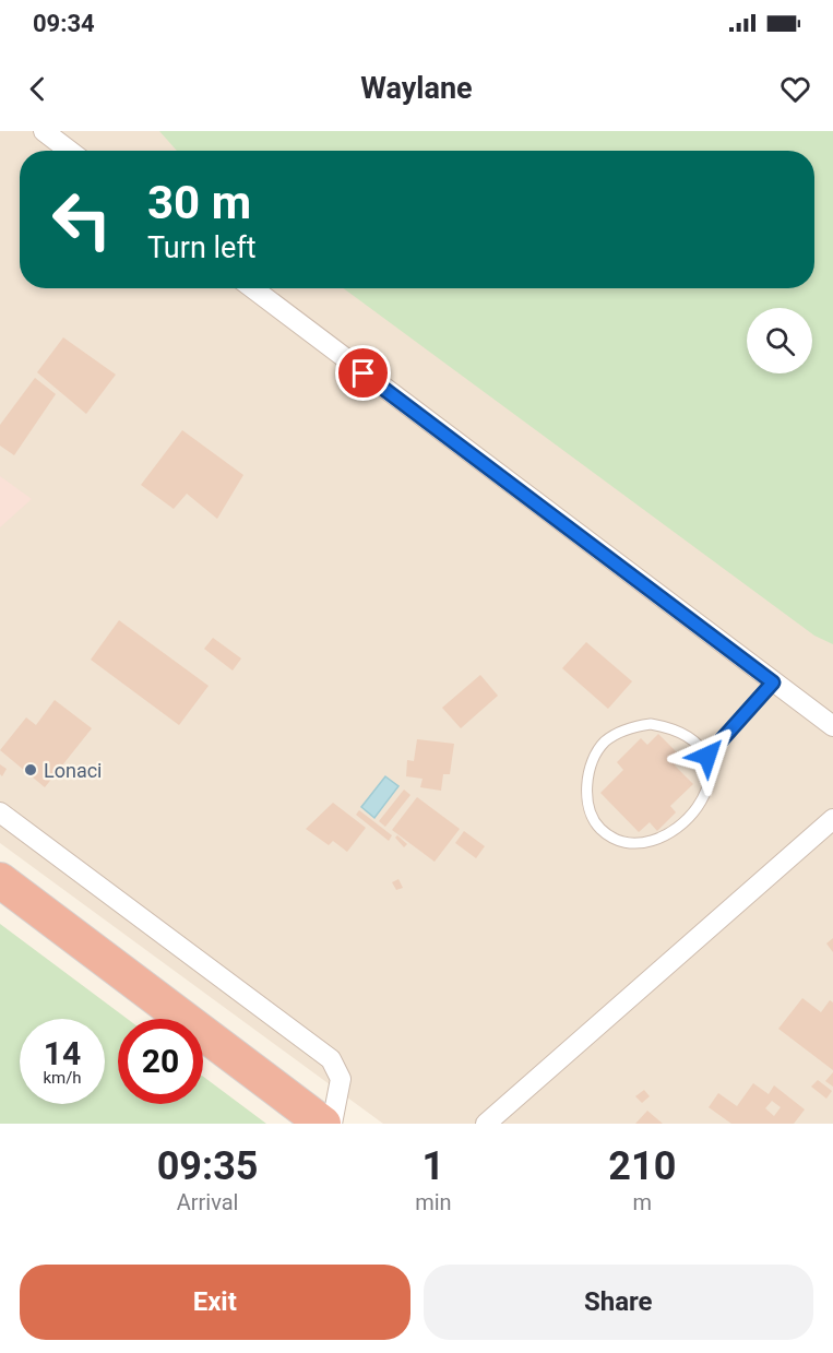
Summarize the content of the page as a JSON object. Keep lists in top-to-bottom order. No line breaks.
{"places":["Lonaci"],"page":{"status":"09:34","header":"Waylane","turn":["30 m","Turn left"],"speed":"14 km/h","limit":"20","eta":["09:35","Arrival","1","min","210","m"],"buttons":["Exit","Share"]}}
